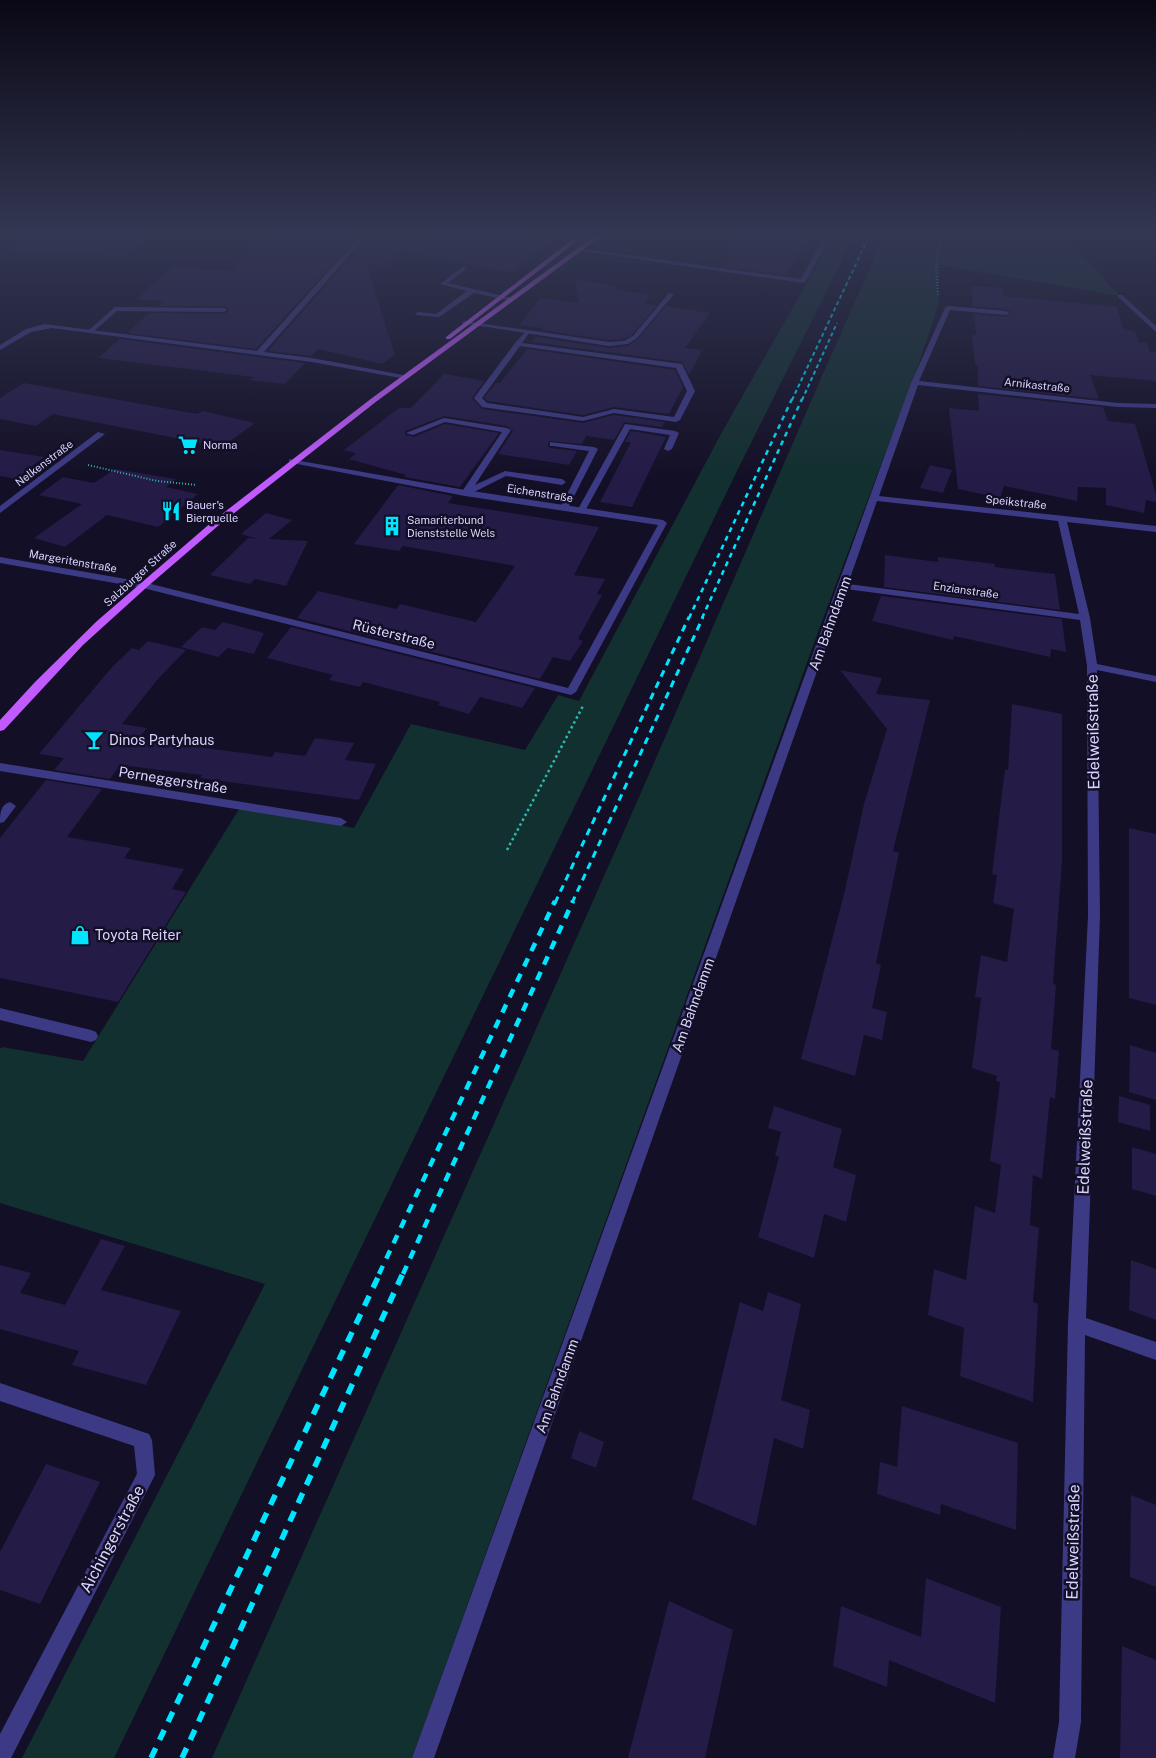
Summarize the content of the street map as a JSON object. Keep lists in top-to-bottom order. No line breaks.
{"streets":{"main road":["Salzburger Straße"],"street":["Arnikastraße","Nelkenstraße","Eichenstraße","Speikstraße","Margeritenstraße","Enzianstraße","Am Bahndamm","Rüsterstraße","Edelweißstraße","Perneggerstraße","Aichingerstraße"]},"crossings":[["Arnikastraße","Am Bahndamm"],["Eichenstraße","Salzburger Straße"],["Eichenstraße","Rüsterstraße"],["Speikstraße","Am Bahndamm"],["Speikstraße","Edelweißstraße"],["Margeritenstraße","Salzburger Straße"],["Margeritenstraße","Rüsterstraße"],["Salzburger Straße","Rüsterstraße"],["Enzianstraße","Am Bahndamm"],["Enzianstraße","Edelweißstraße"]],"places":{"supermarket":["Norma"],"restaurant":["Bauer's Bierquelle"],"building":["Samariterbund Dienststelle Wels"],"bar":["Dinos Partyhaus"],"shop":["Toyota Reiter"]}}
